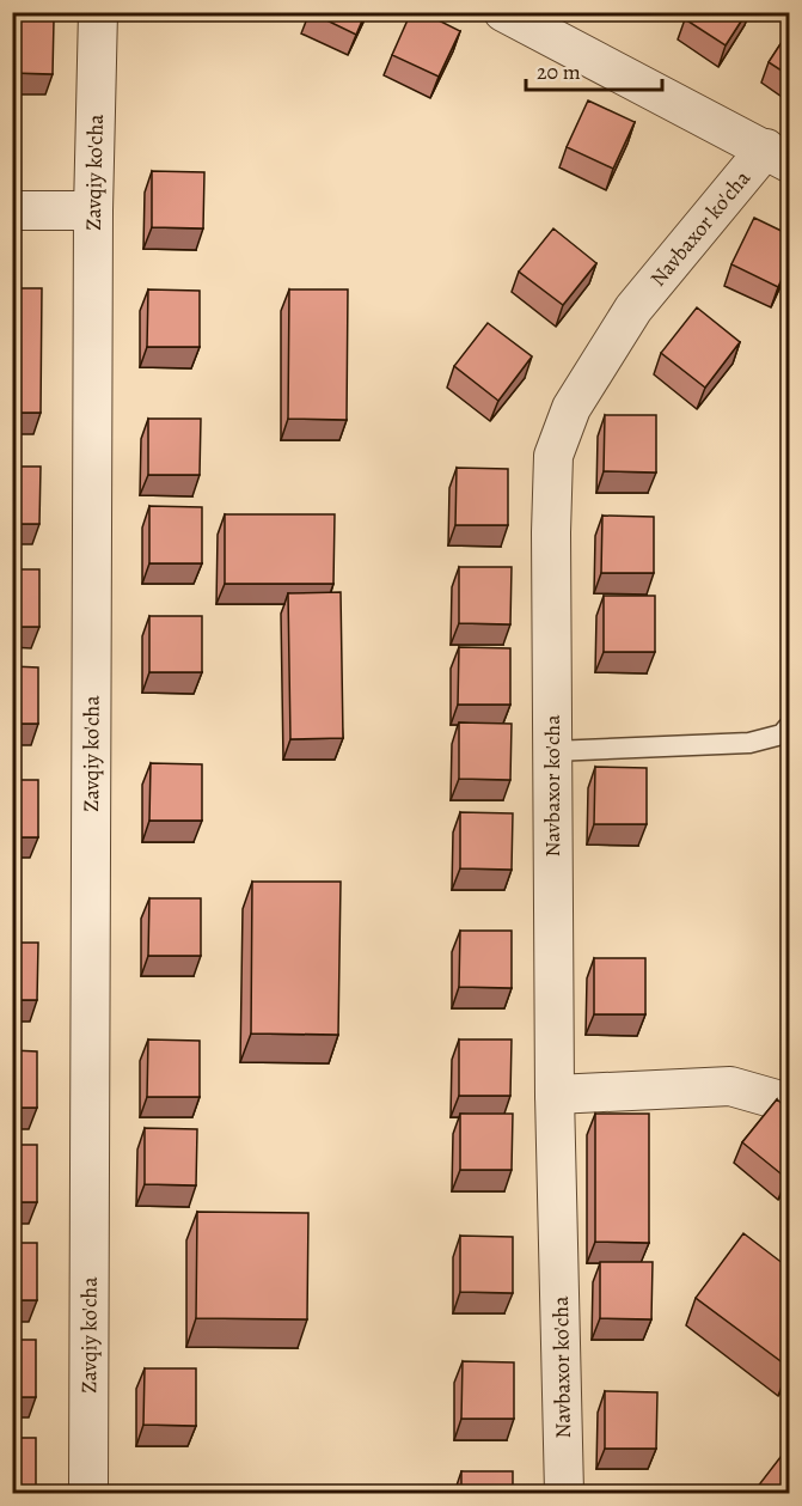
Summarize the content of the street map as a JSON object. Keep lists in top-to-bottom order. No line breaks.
{"streets":{"street":["Zavqiy ko'cha","Navbaxor ko'cha"]},"scale_bar":"20 m"}
